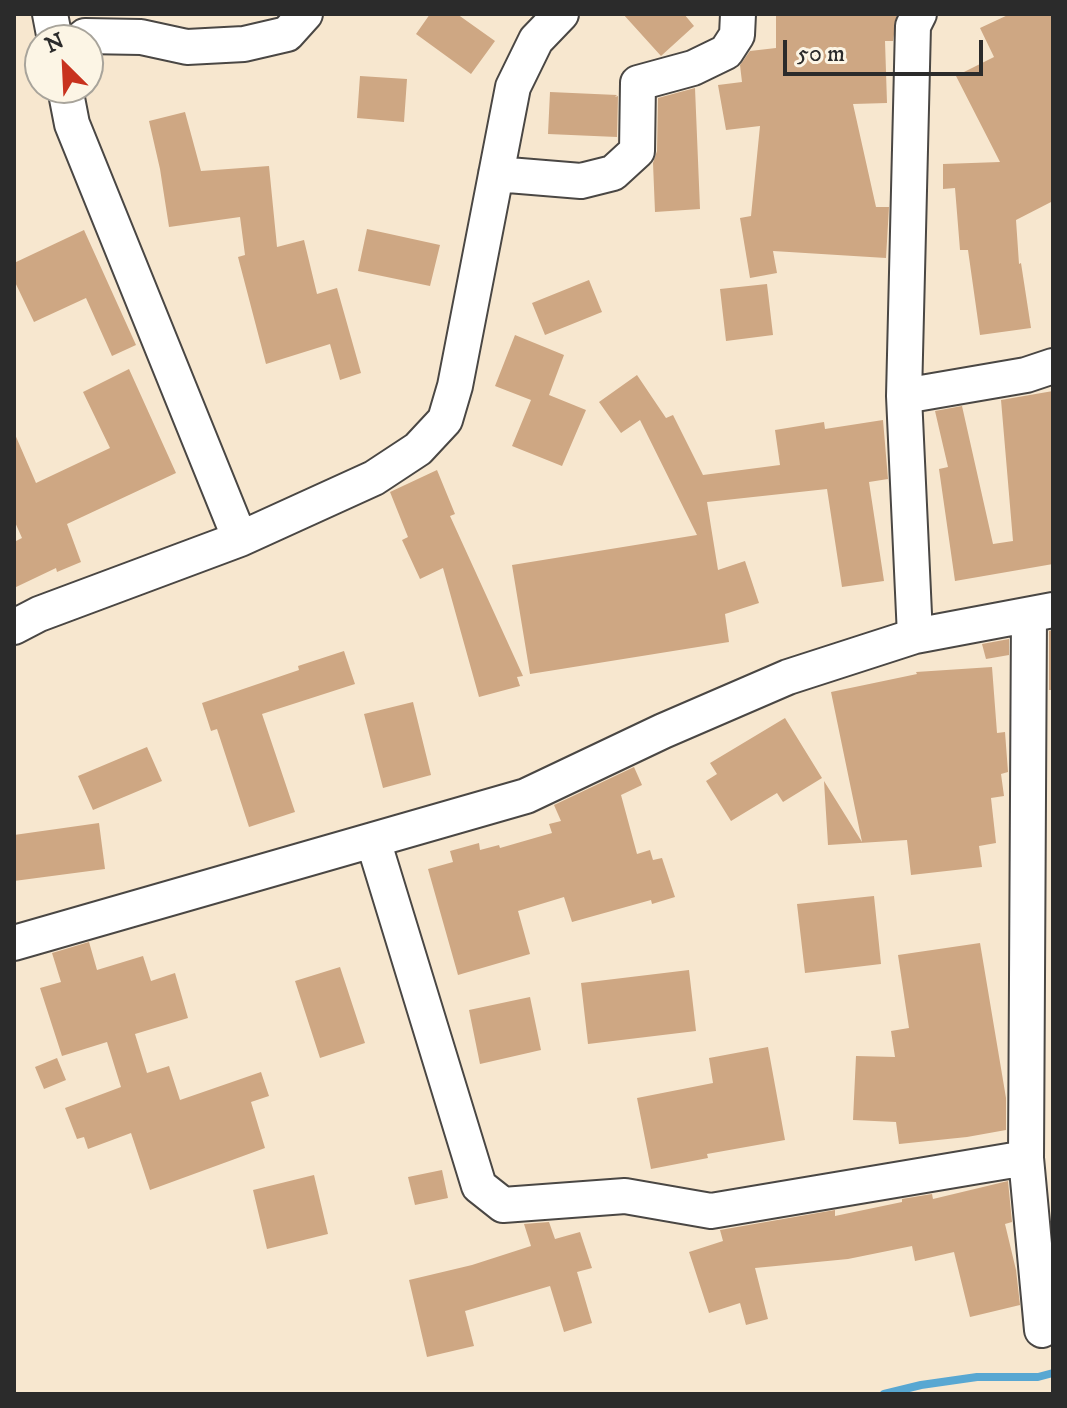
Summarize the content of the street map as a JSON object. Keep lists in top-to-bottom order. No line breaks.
{"scale_bar":"50 m","north":"top left"}
